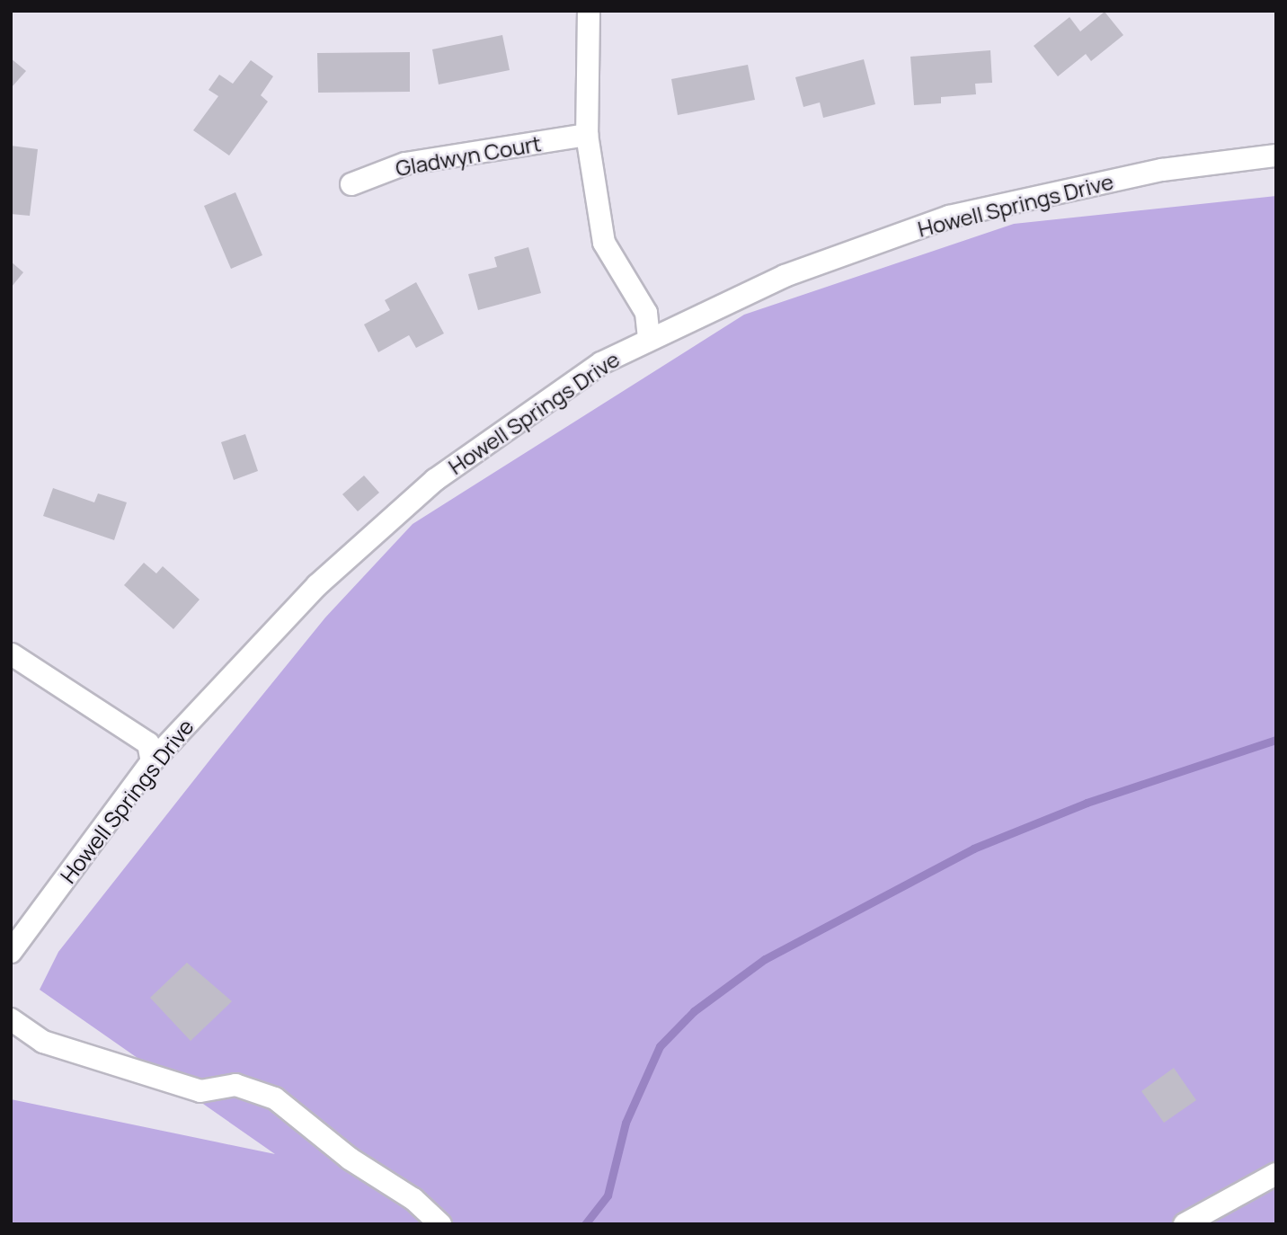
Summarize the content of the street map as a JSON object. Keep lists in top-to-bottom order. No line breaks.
{"streets":{"street":["Gladwyn Court","Howell Springs Drive"]}}
